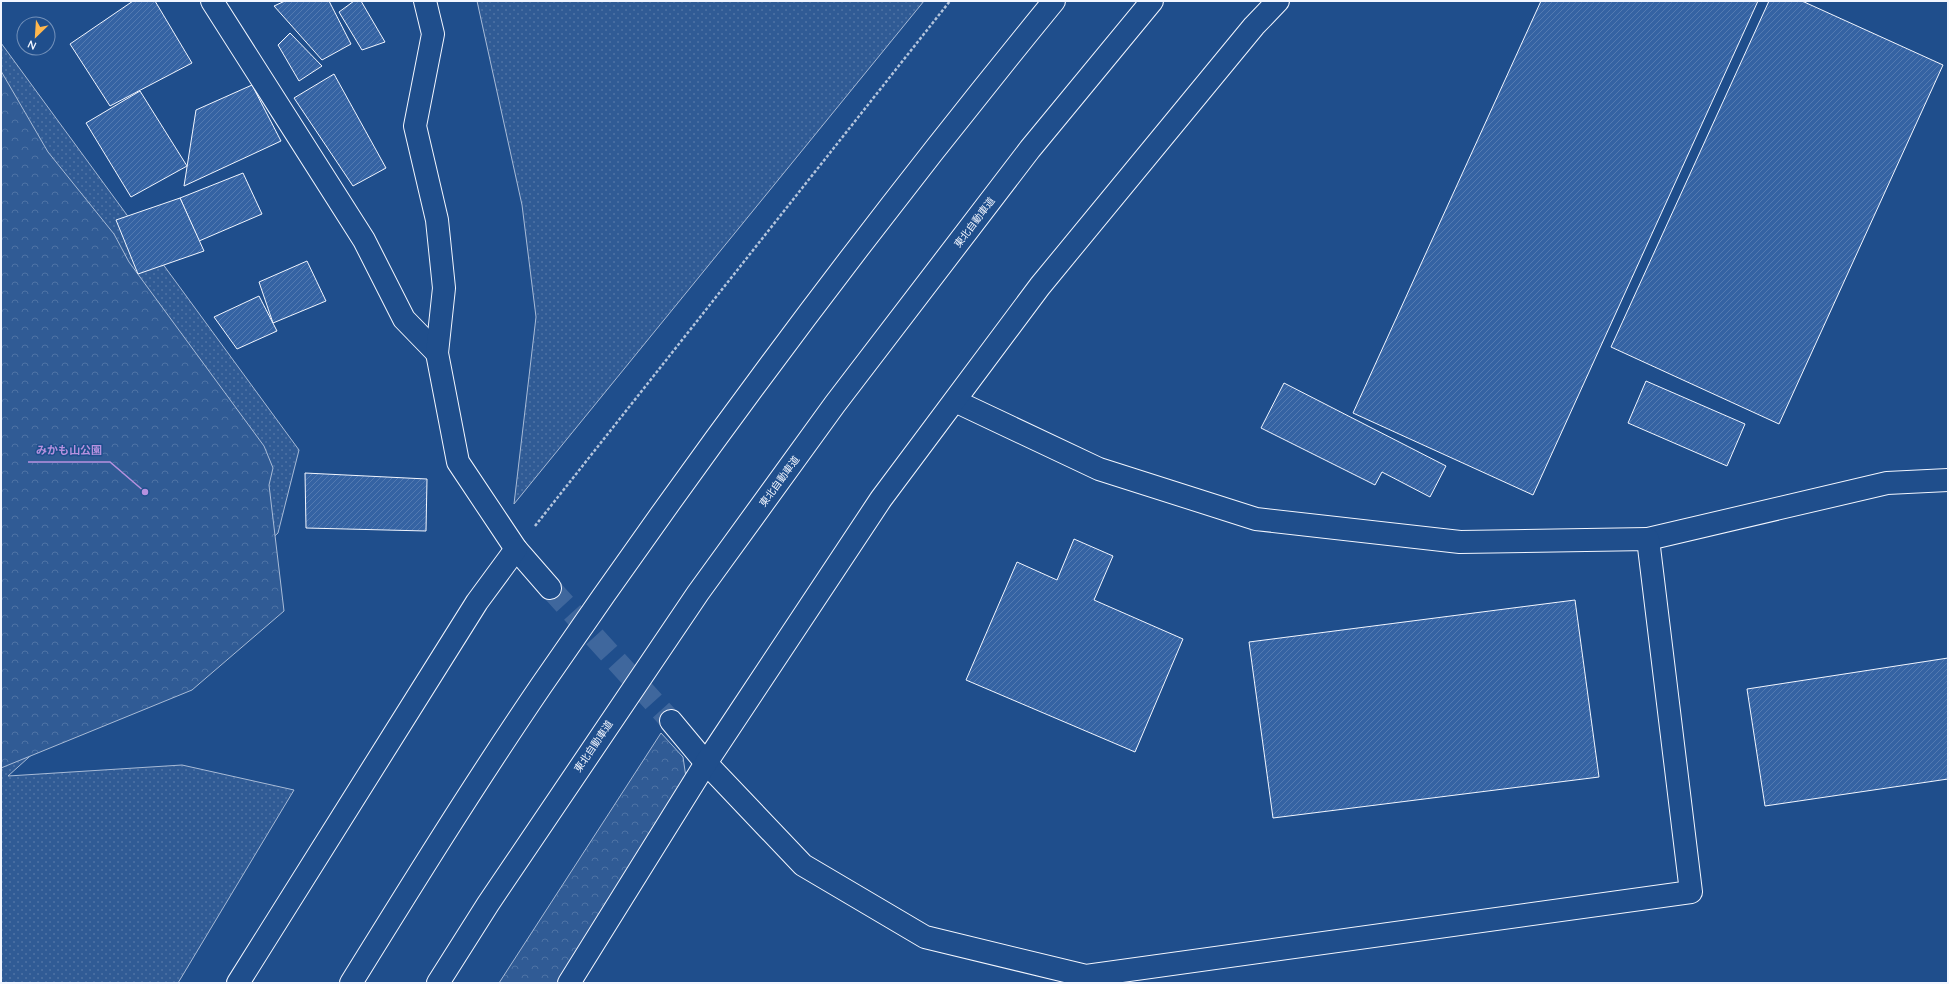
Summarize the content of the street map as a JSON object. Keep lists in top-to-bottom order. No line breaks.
{"streets":{"main road":["東北自動車道"]},"places":["みかも山公園"],"north":"bottom left"}
